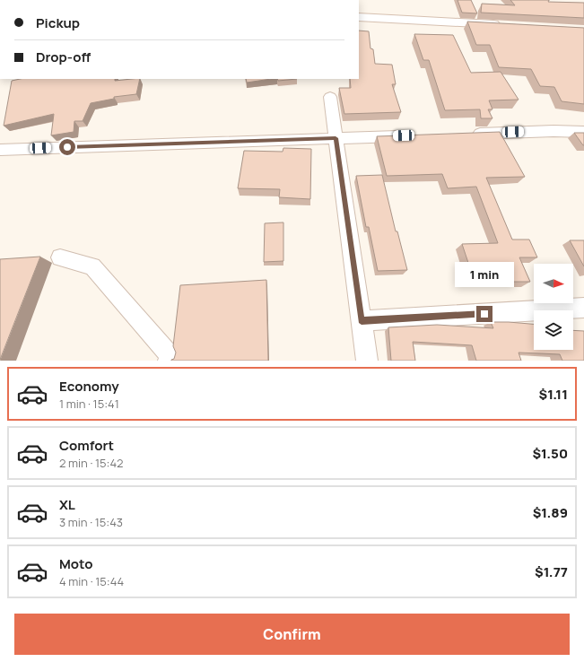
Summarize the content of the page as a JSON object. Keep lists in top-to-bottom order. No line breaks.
{"north":"right","page":{"banner":["Pickup","Drop-off"],"bubble":"1 min","list":[{"name":"Economy","note":"1 min · 15:41","value":"$1.11"},{"name":"Comfort","note":"2 min · 15:42","value":"$1.50"},{"name":"XL","note":"3 min · 15:43","value":"$1.89"},{"name":"Moto","note":"4 min · 15:44","value":"$1.77"}],"buttons":"Confirm"}}
